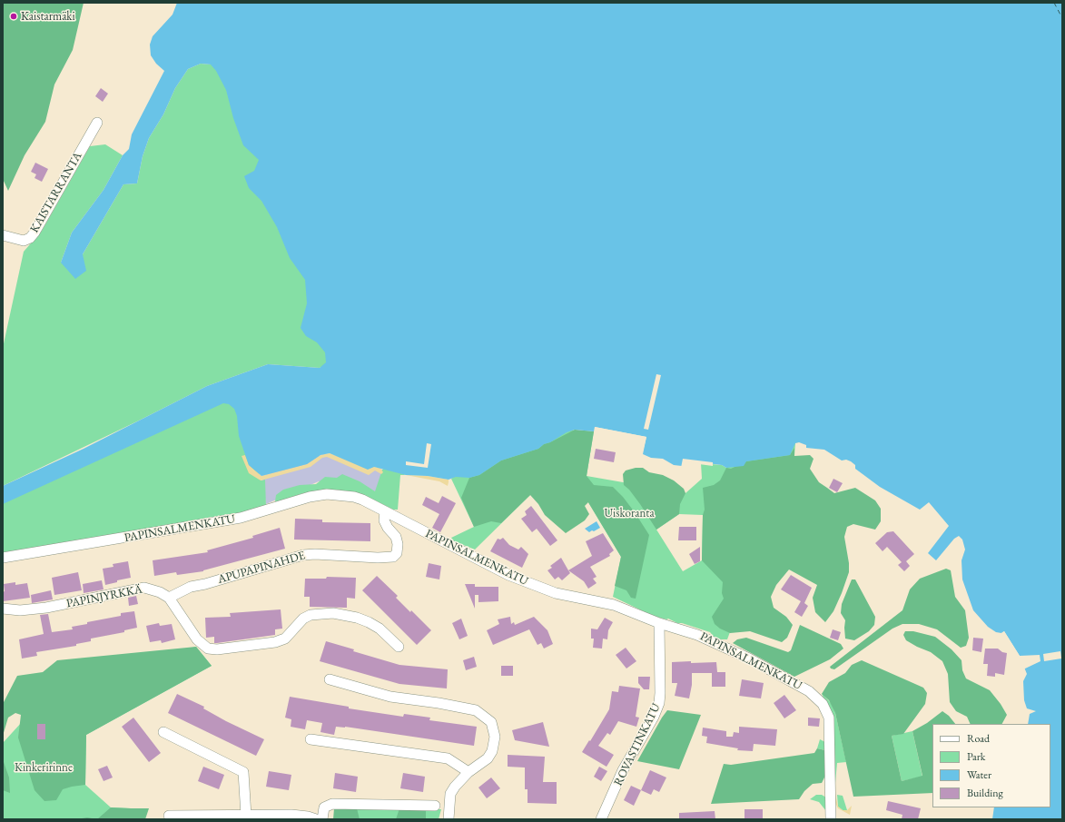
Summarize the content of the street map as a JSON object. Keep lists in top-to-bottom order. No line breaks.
{"streets":{"street":["KAISTARRANTA","PAPINSALMENKATU","APUPAPINAHDE","PAPINJYRKKÄ","ROVASTINKATU"]},"crossings":[["PAPINSALMENKATU","APUPAPINAHDE"],["PAPINSALMENKATU","ROVASTINKATU"],["APUPAPINAHDE","PAPINJYRKKÄ"]],"parks":["Uiskoranta","Kinkeririnne"],"places":["Kaistarmäki"],"legend":["Road","Park","Water","Building"]}
